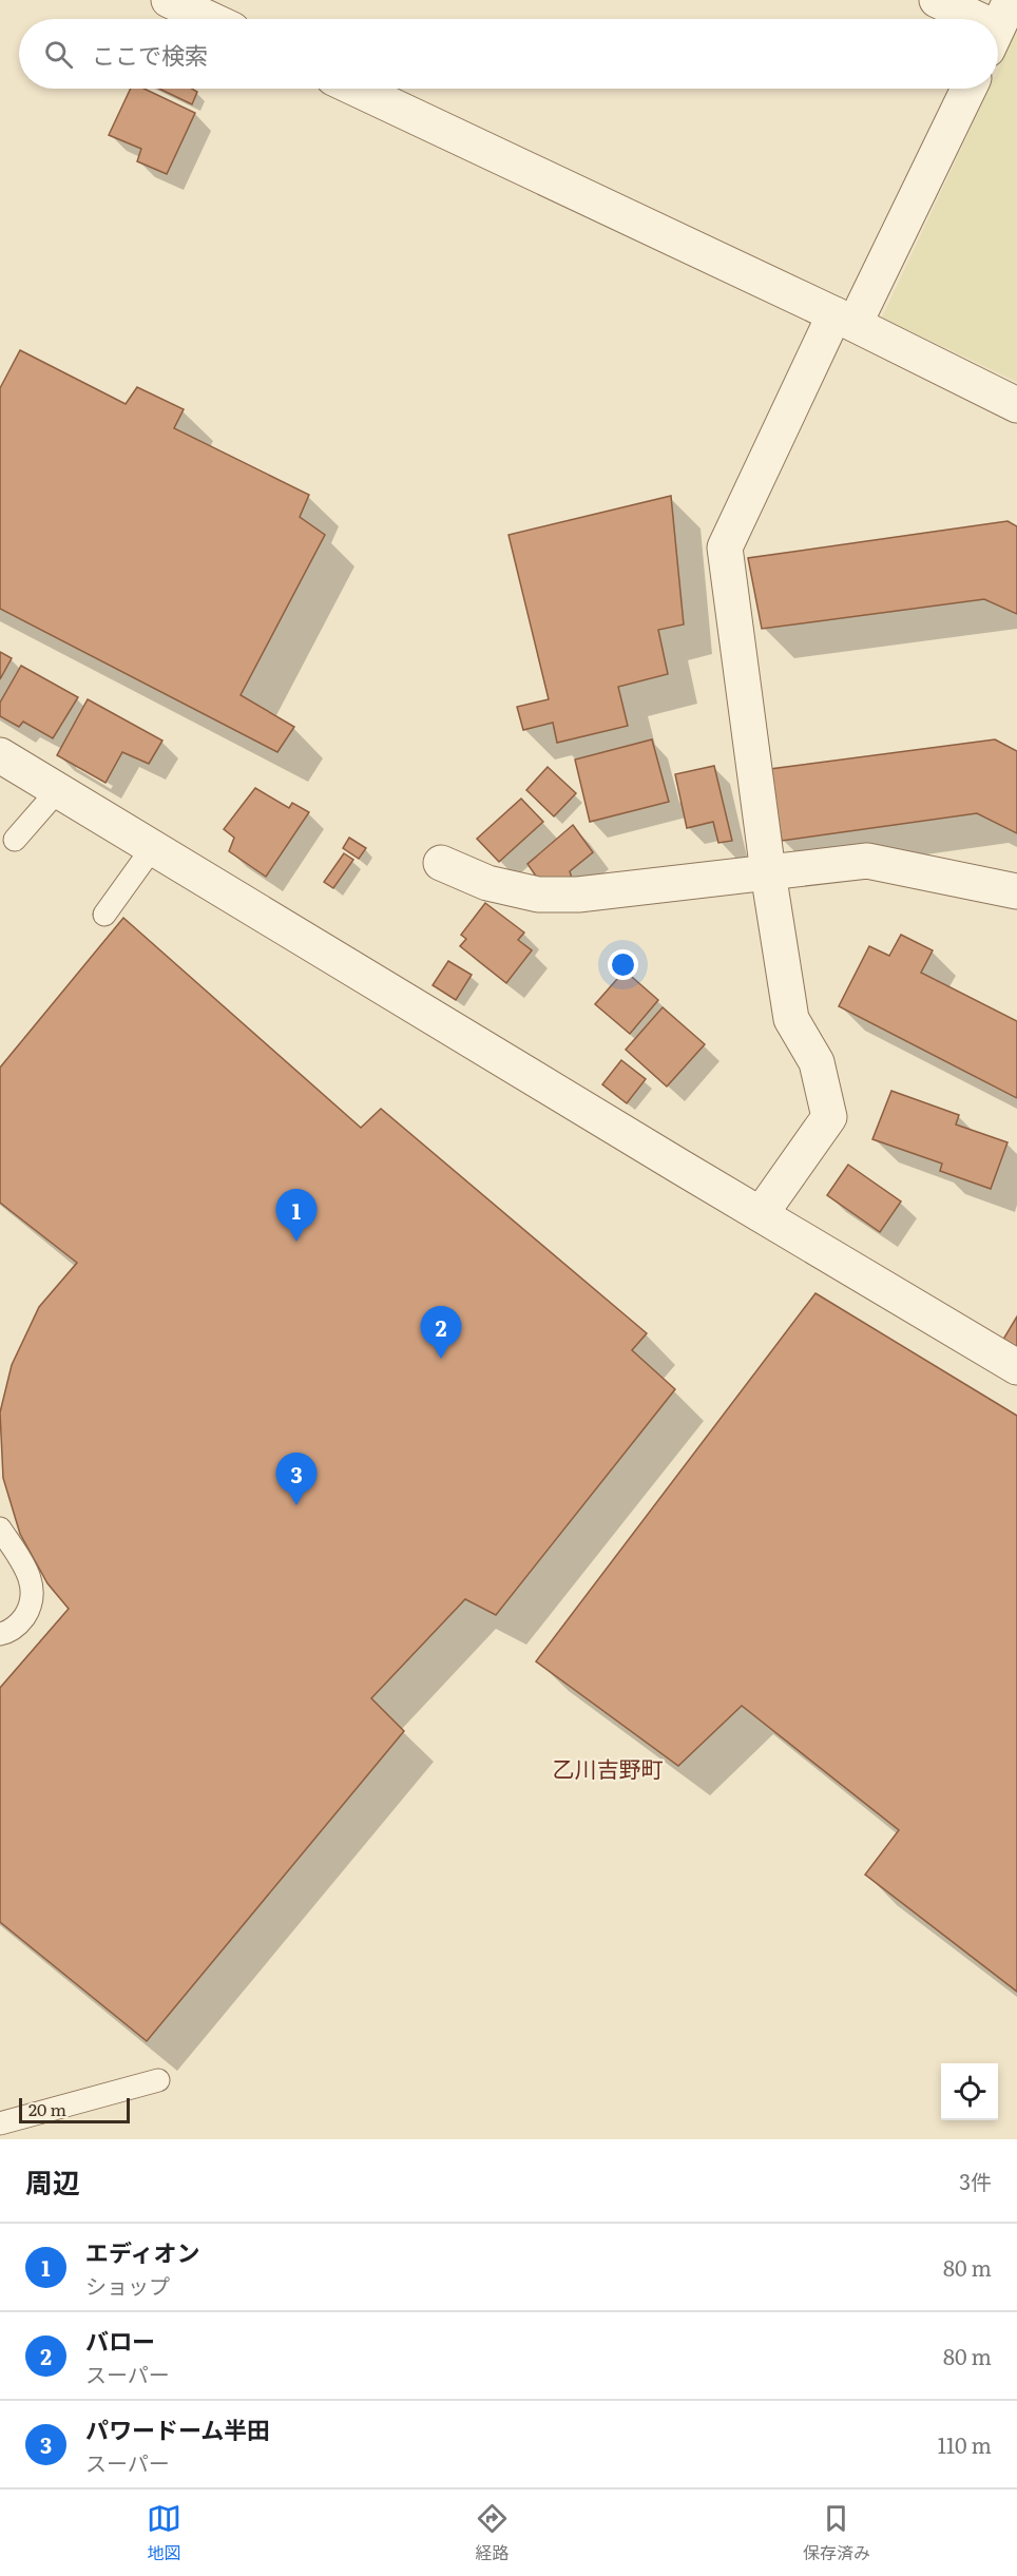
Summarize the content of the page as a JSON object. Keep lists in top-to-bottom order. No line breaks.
{"districts":["乙川吉野町"],"scale_bar":"20 m","page":{"search":"ここで検索","pins":["1","2","3"],"scale":"20 m","heading":["周辺","3件"],"list":[{"mark":"1","name":"エディオン","note":"ショップ","value":"80 m"},{"mark":"2","name":"バロー","note":"スーパー","value":"80 m"},{"mark":"3","name":"パワードーム半田","note":"スーパー","value":"110 m"}],"nav":["地図","経路","保存済み"]}}
